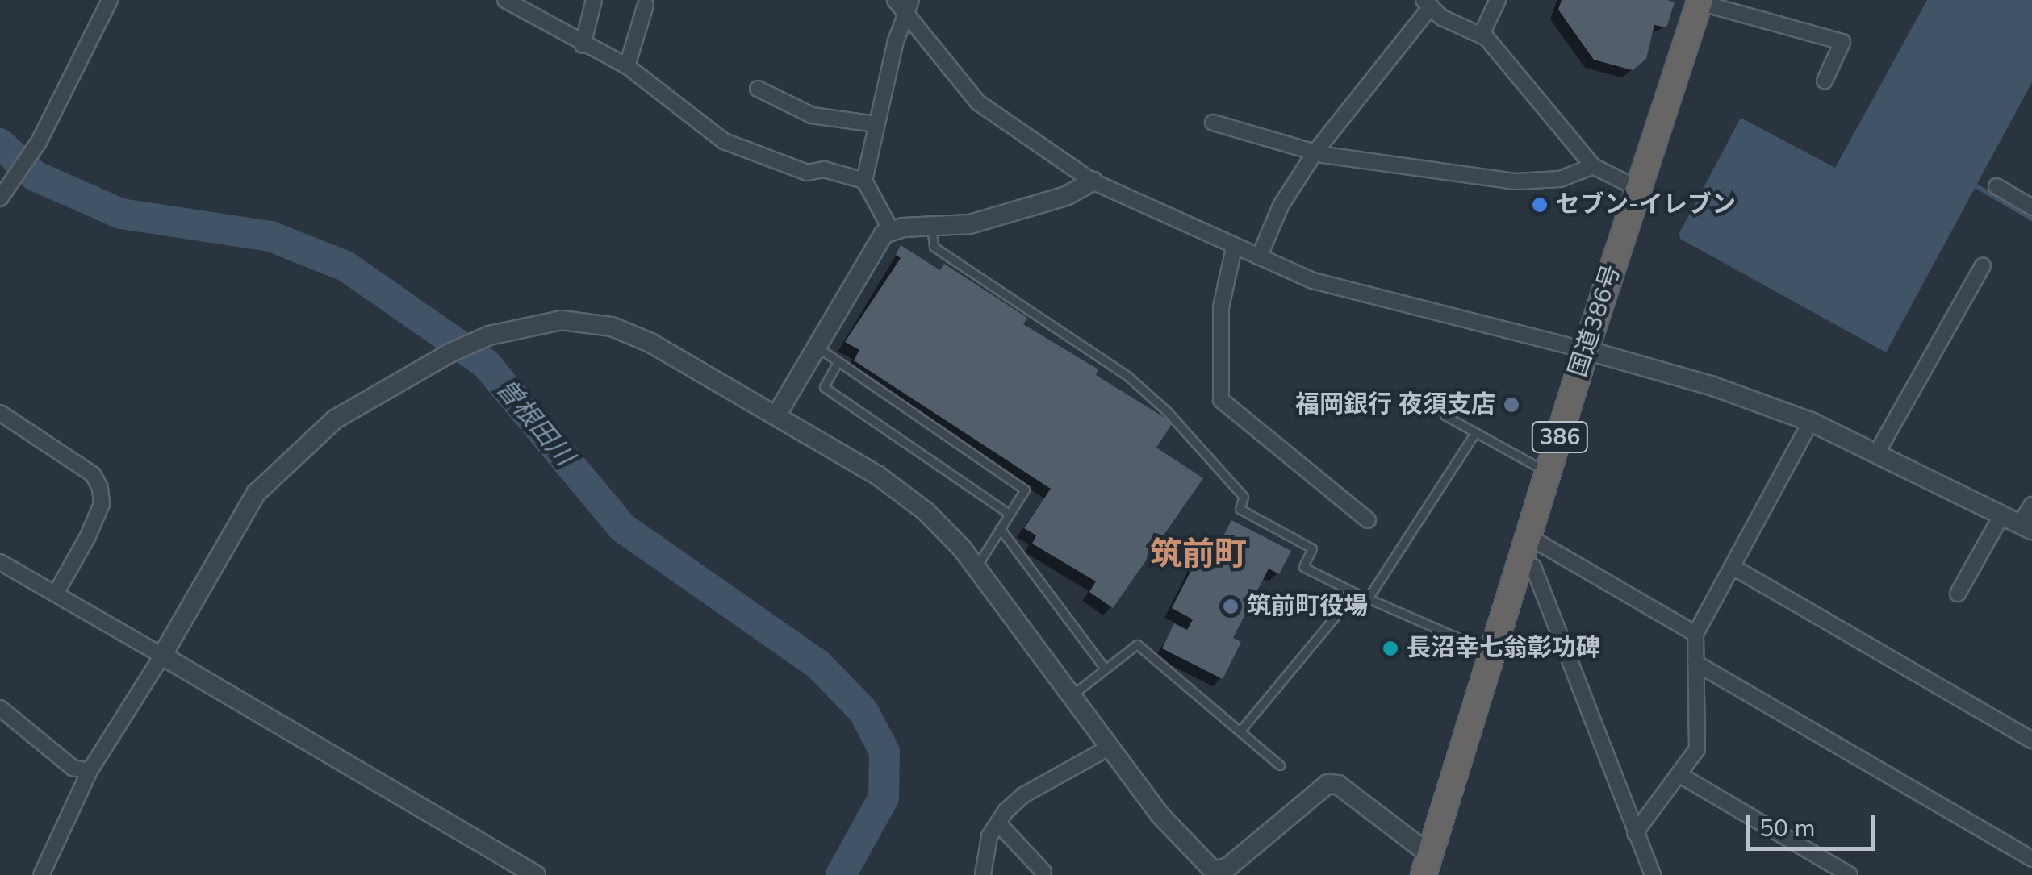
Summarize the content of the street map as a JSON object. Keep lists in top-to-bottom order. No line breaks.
{"streets":{"highway":["国道386号","386"]},"districts":["筑前町"],"water":["曽根田川"],"places":["セブン-イレブン","福岡銀行 夜須支店","筑前町役場","長沼幸七翁彰功碑"],"scale_bar":"50 m"}
